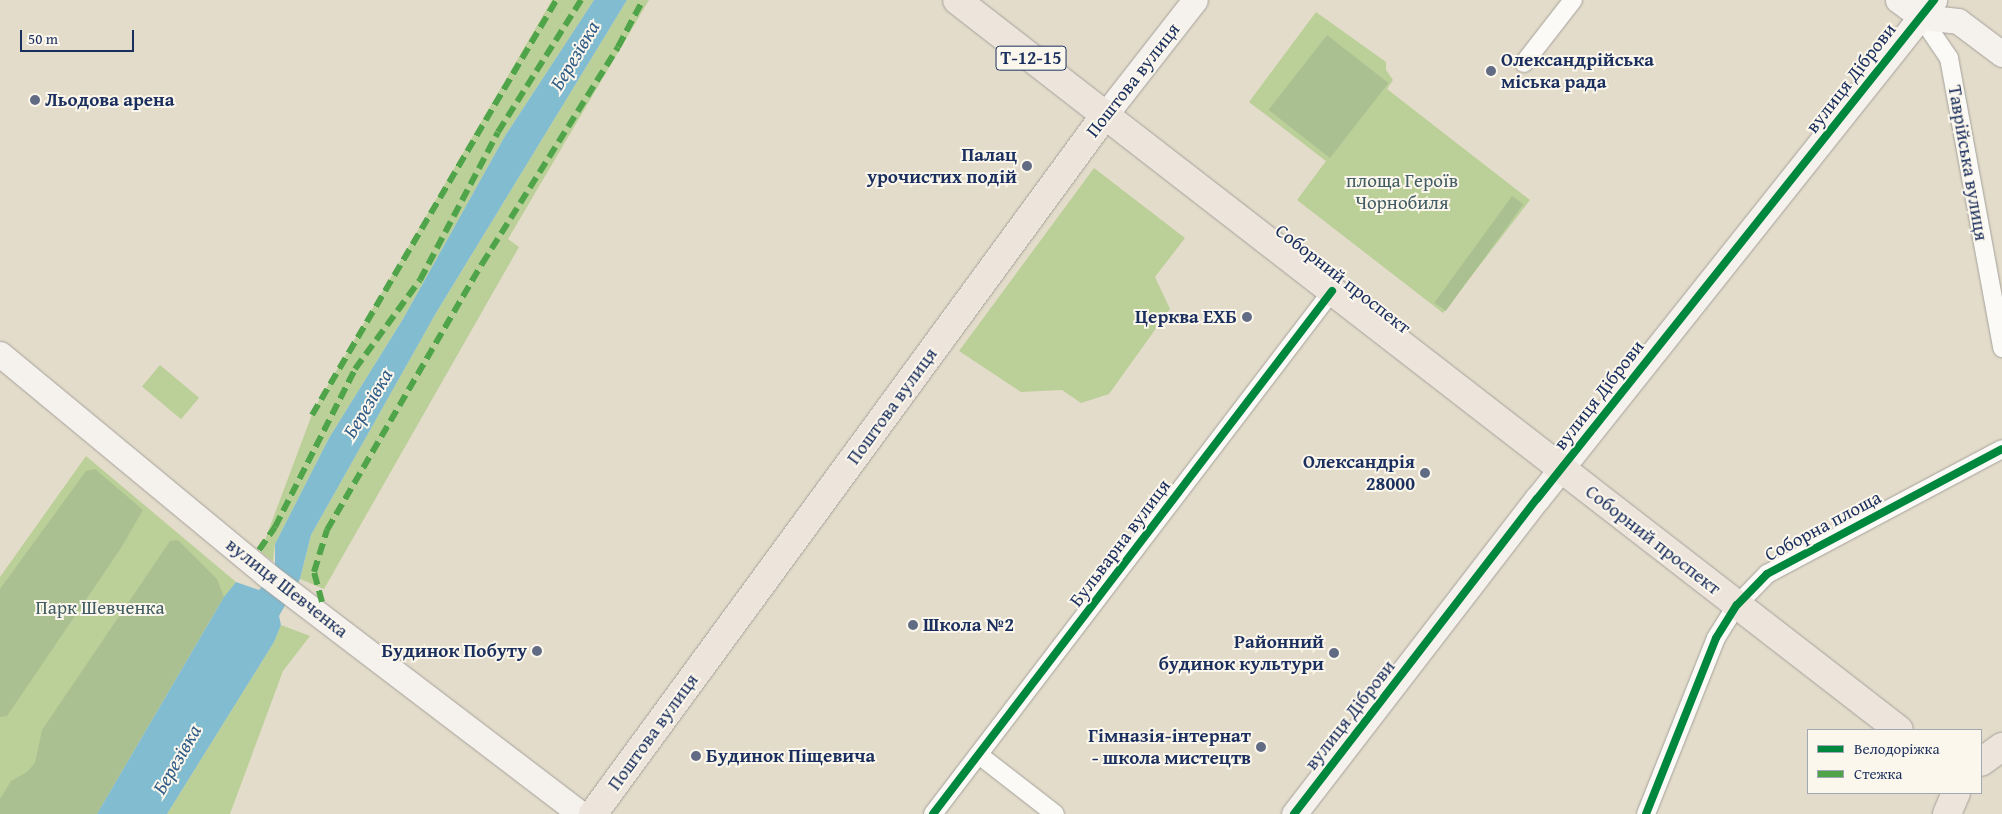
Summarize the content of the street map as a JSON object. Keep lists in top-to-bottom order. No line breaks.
{"streets":{"main road":["Т-12-15","Поштова вулиця","Соборний проспект"],"street":["вулиця Діброви","Таврійська вулиця","Соборна площа","Бульварна вулиця","вулиця Шевченка"]},"crossings":[["вулиця Діброви","Таврійська вулиця"],["вулиця Діброви","Соборний проспект"],["Поштова вулиця","Соборний проспект"],["Соборний проспект","Соборна площа"],["Соборний проспект","Бульварна вулиця"]],"water":["Березівка"],"parks":["площа Героїв Чорнобиля","Парк Шевченка"],"places":["Олександрійська міська рада","Льодова арена","Палац урочистих подій","Церква ЕХБ","Олександрія 28000","Школа №2","Будинок Побуту","Районний будинок культури","Гімназія-інтернат - школа мистецтв","Будинок Піщевича"],"legend":["Велодоріжка","Стежка"],"scale_bar":"50 m"}
